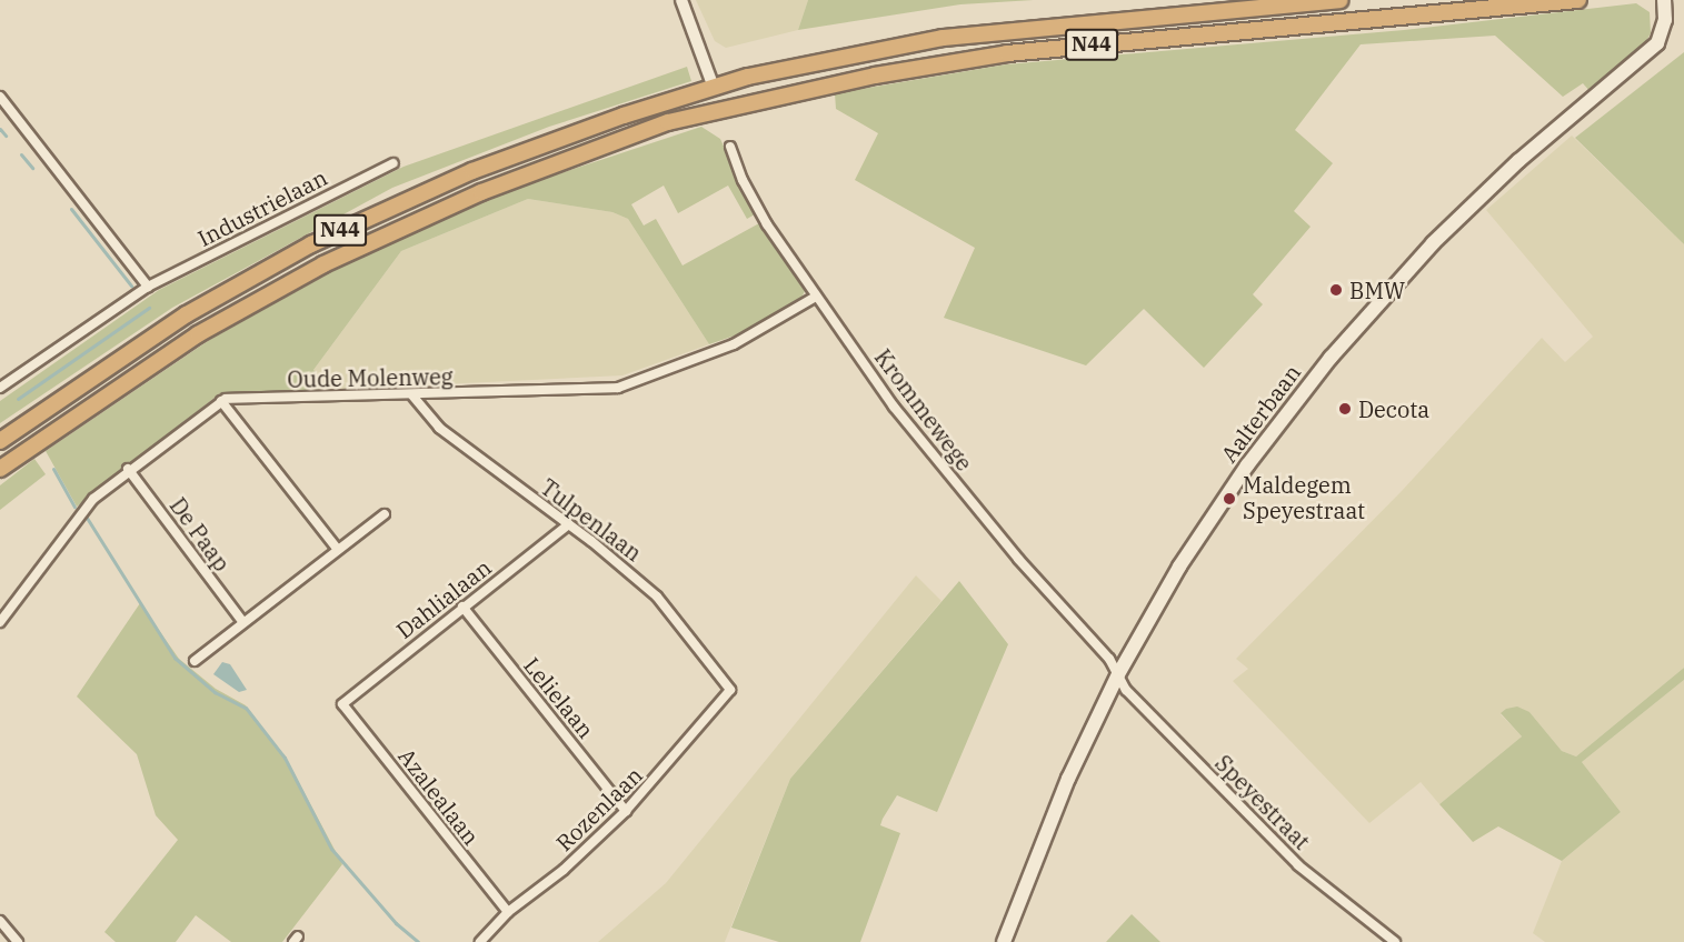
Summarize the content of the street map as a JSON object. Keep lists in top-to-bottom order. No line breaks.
{"streets":{"highway":["N44"],"main road":["Aalterbaan"],"street":["Industrielaan","Oude Molenweg","Krommewege","Tulpenlaan","De Paap","Dahlialaan","Lelielaan","Azalealaan","Speyestraat","Rozenlaan"]},"crossings":[["Oude Molenweg","Krommewege"],["Oude Molenweg","Tulpenlaan"],["Oude Molenweg","De Paap"],["Krommewege","Aalterbaan"],["Krommewege","Speyestraat"],["Aalterbaan","Speyestraat"],["Tulpenlaan","Dahlialaan"],["Tulpenlaan","Rozenlaan"],["Dahlialaan","Lelielaan"],["Dahlialaan","Azalealaan"],["Lelielaan","Rozenlaan"],["Azalealaan","Rozenlaan"]],"places":["BMW","Decota","Maldegem Speyestraat"]}
